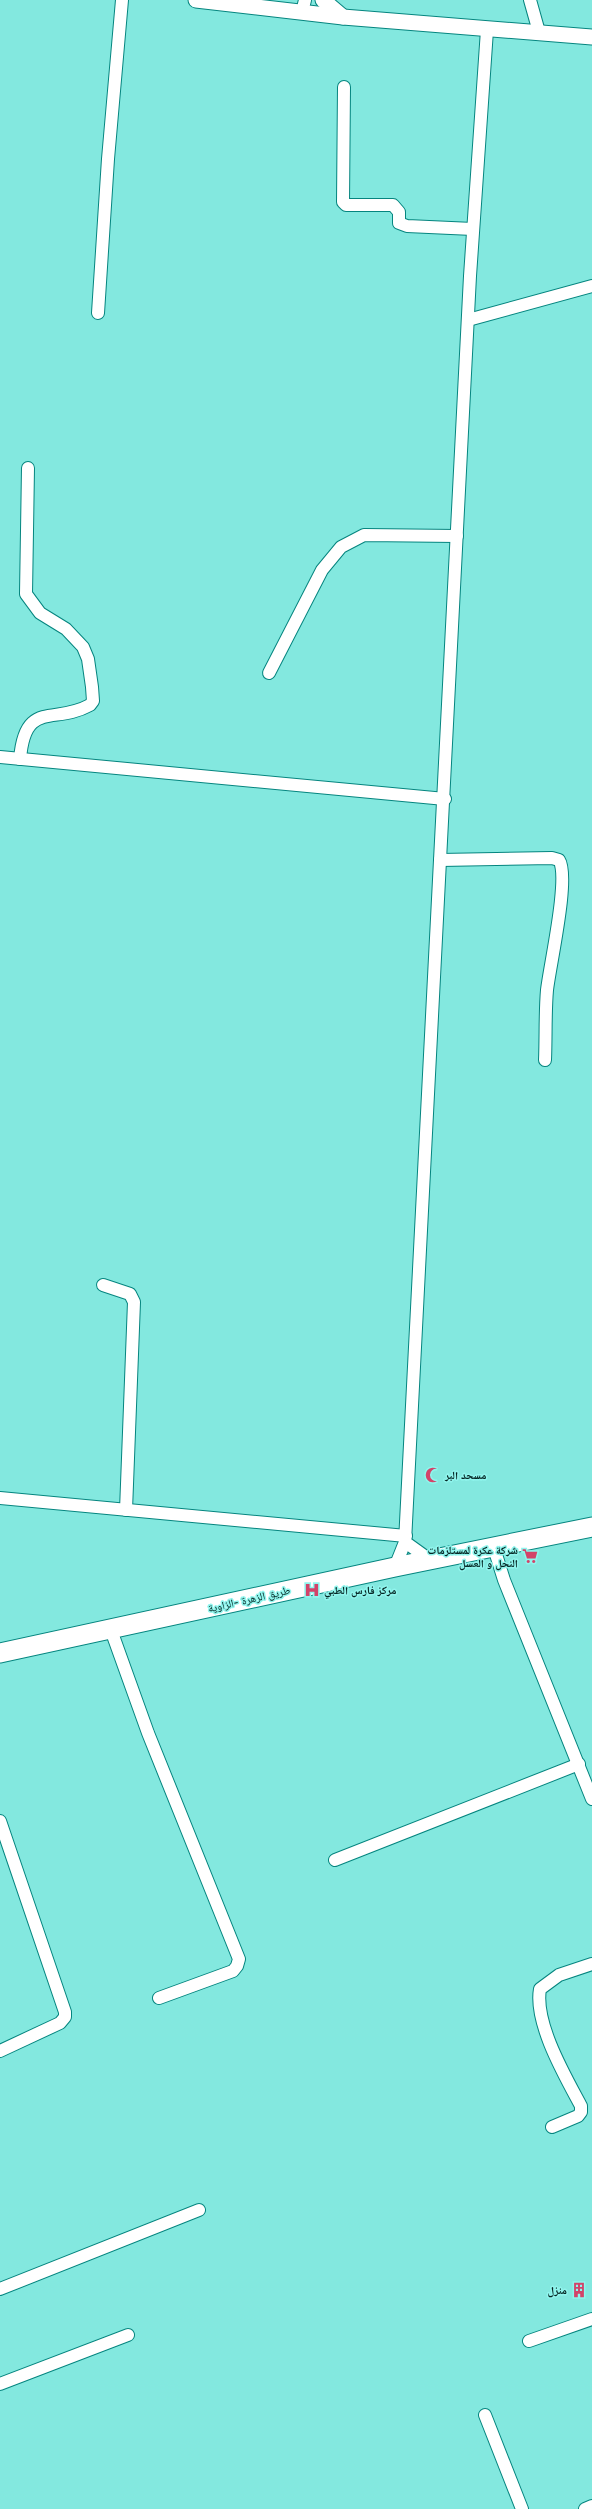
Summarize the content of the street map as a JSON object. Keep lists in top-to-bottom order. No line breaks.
{"streets":{"main road":["طريق الزهرة -الزاوية"]},"places":{"mosque":["مسحد البر"],"supermarket":["شركة عكرة لمستلزمات النحل و العسل"],"hospital":["مركز فارس الطبي"],"building":["منزل"]}}
